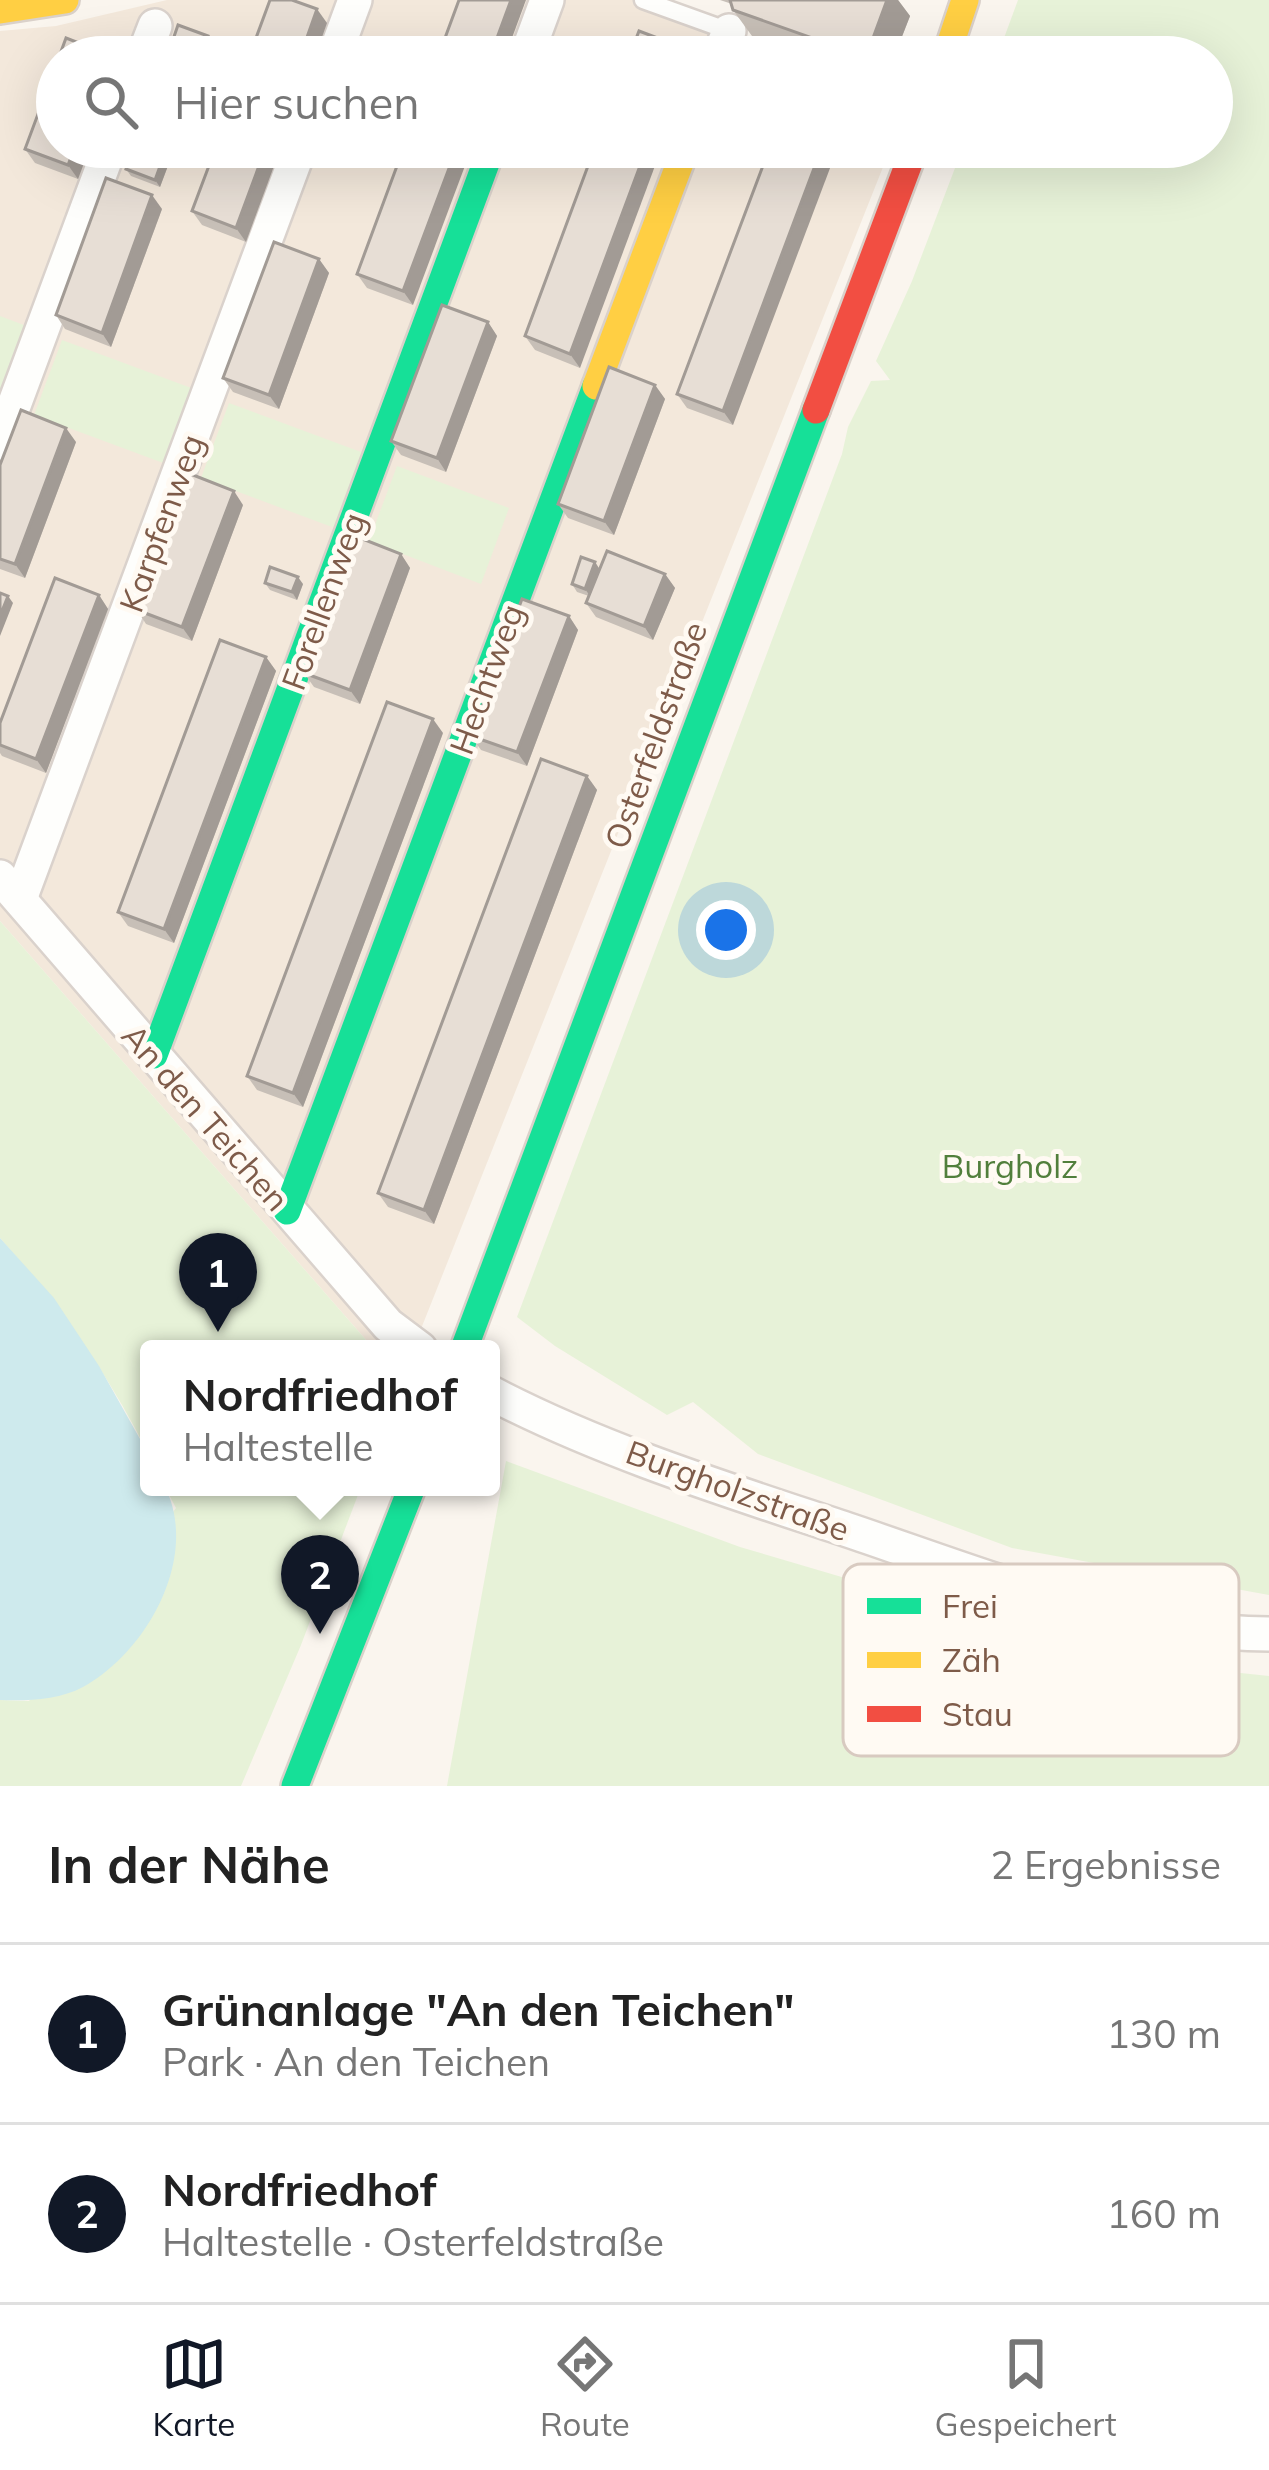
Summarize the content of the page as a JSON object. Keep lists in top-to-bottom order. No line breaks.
{"streets":{"street":["Karpfenweg","Forellenweg","Hechtweg","Osterfeldstraße","An den Teichen","Burgholzstraße"]},"crossings":[["Karpfenweg","An den Teichen"],["Forellenweg","An den Teichen"],["Hechtweg","An den Teichen"]],"parks":["Burgholz"],"legend":["Frei","Zäh","Stau"],"page":{"search":"Hier suchen","pins":["1","2"],"popup":["Nordfriedhof","Haltestelle"],"heading":["In der Nähe","2 Ergebnisse"],"list":[{"mark":"1","name":"Grünanlage \"An den Teichen\"","note":"Park · An den Teichen","value":"130 m"},{"mark":"2","name":"Nordfriedhof","note":"Haltestelle · Osterfeldstraße","value":"160 m"}],"nav":["Karte","Route","Gespeichert"]}}
